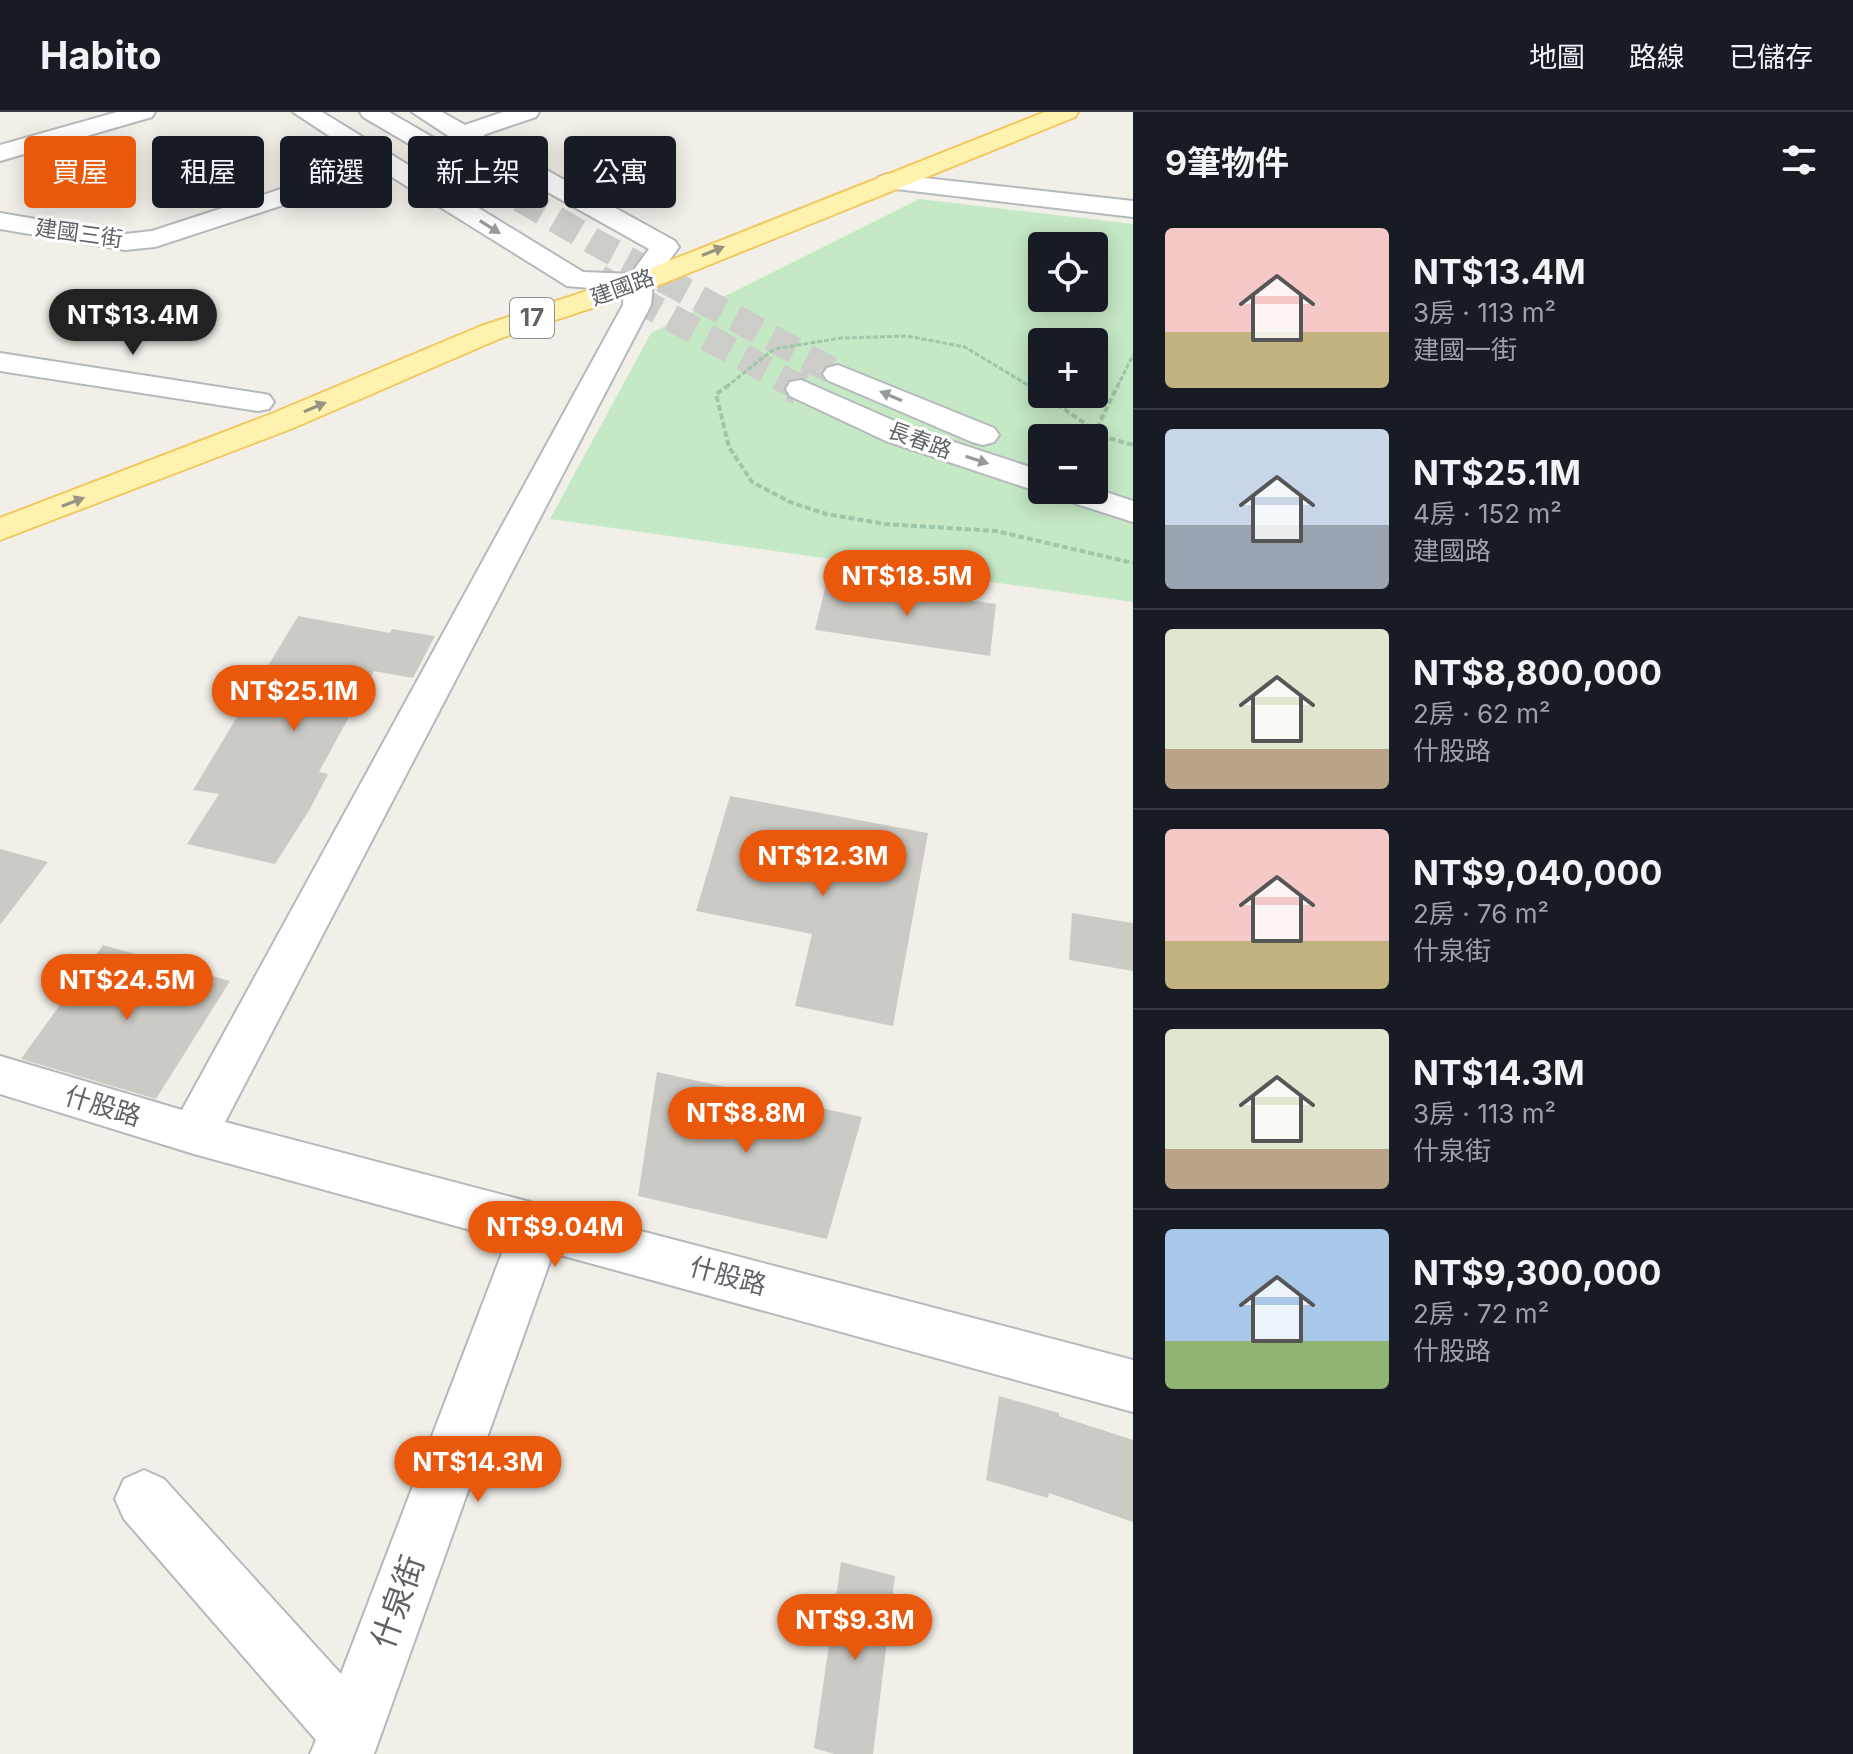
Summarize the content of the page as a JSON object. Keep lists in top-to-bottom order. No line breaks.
{"streets":{"main road":["建國路","17"],"street":["建國三街","長春路","什股路","什泉街"]},"crossings":[["什股路","什泉街"]],"page":{"header":"Habito","nav":["地圖","路線","已儲存"],"heading":"9筆物件","chip":["買屋","租屋","篩選","新上架","公寓"],"list":[{"name":"NT$13.4M","note":"3房 · 113 m² · 建國一街"},{"name":"NT$25.1M","note":"4房 · 152 m² · 建國路"},{"name":"NT$8,800,000","note":"2房 · 62 m² · 什股路"},{"name":"NT$9,040,000","note":"2房 · 76 m² · 什泉街"},{"name":"NT$14.3M","note":"3房 · 113 m² · 什泉街"},{"name":"NT$9,300,000","note":"2房 · 72 m² · 什股路"}],"map_buttons":["+","−"],"price":["NT$13.4M","NT$18.5M","NT$25.1M","NT$12.3M","NT$24.5M","NT$8.8M","NT$9.04M","NT$14.3M","NT$9.3M"]}}
